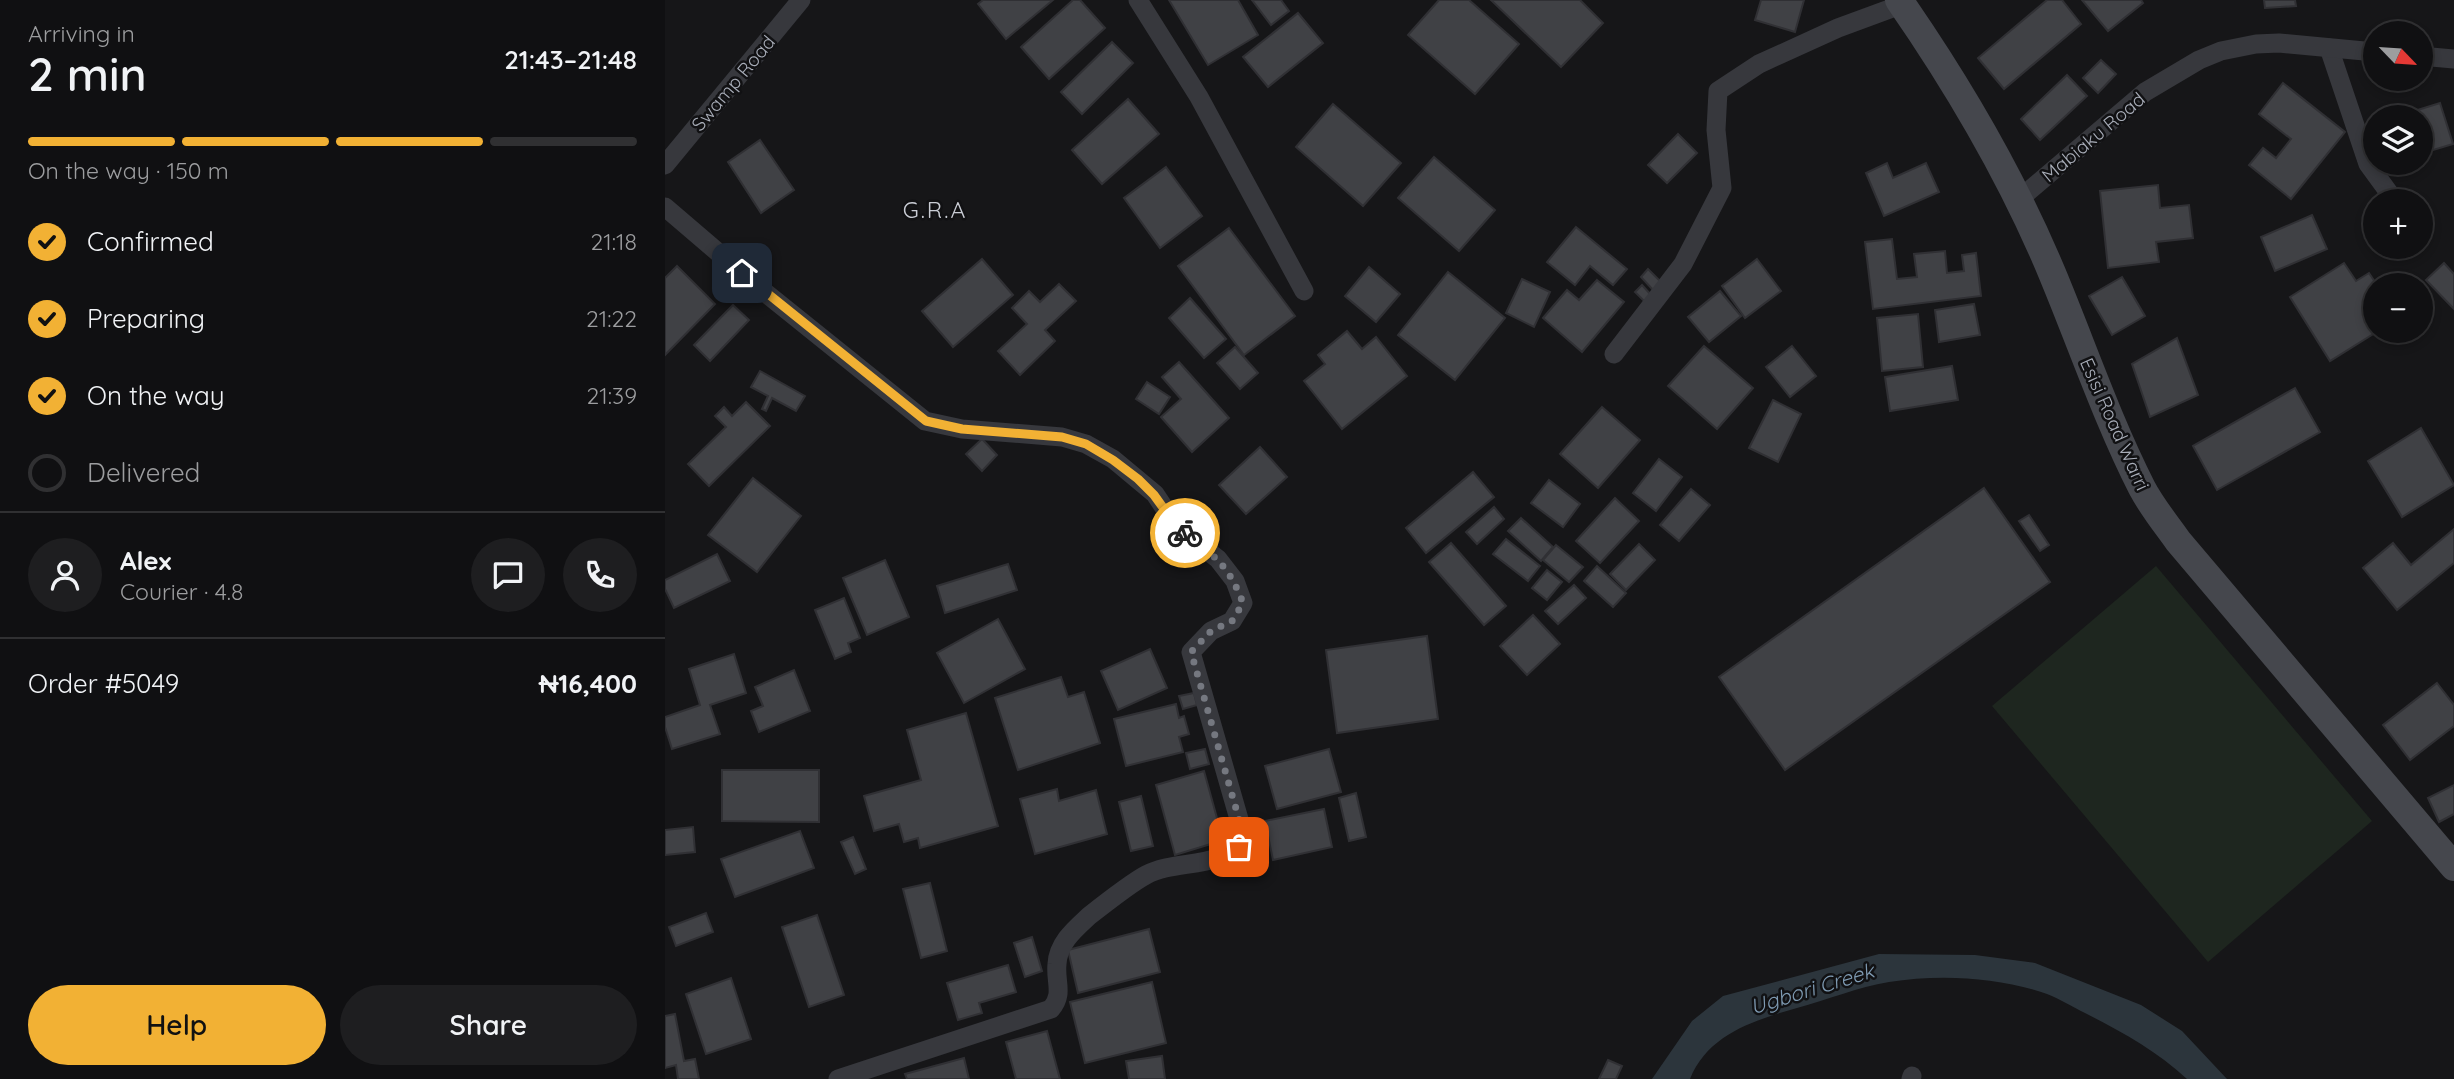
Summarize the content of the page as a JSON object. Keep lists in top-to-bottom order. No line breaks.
{"streets":{"street":["Swamp Road","Mabiaku Road","Esisi Road Warri"]},"crossings":[["Mabiaku Road","Esisi Road Warri"]],"districts":["G.R.A"],"water":["Ugbori Creek"],"north":"bottom right","page":{"heading":["2 min","Arriving in","21:43–21:48"],"panel":["Alex","Courier · 4.8","Order #5049","₦16,400"],"map_buttons":["+","−"],"bar":"On the way · 150 m","list":[["Confirmed","21:18"],["Preparing","21:22"],["On the way","21:39"],"Delivered"],"buttons":["Help","Share"]}}
